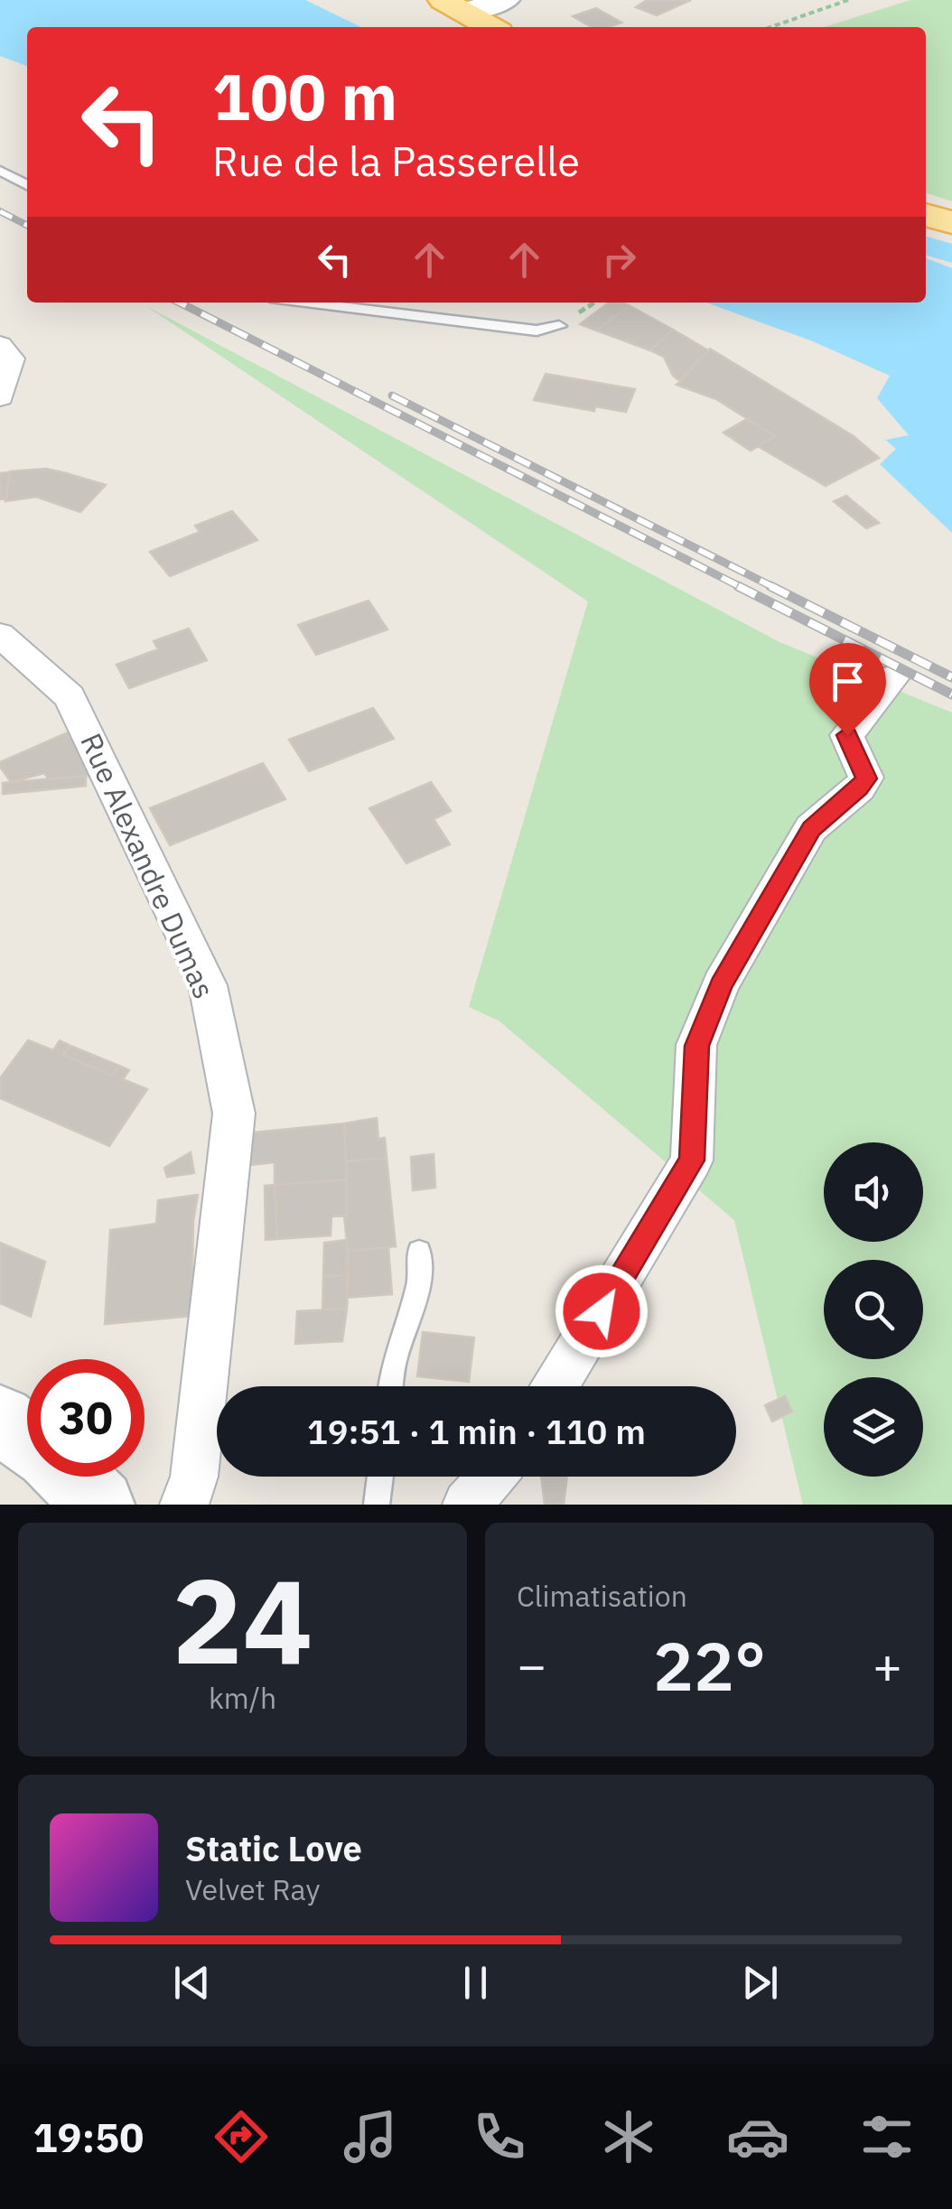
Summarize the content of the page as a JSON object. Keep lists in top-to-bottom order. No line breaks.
{"streets":{"street":["Rue Alexandre Dumas"]},"page":{"turn":["100 m","Rue de la Passerelle"],"limit":"30","trip":"19:51 · 1 min · 110 m","tile":[["24","km/h"],"Climatisation"],"heat":["−","22°","+"],"song":["Static Love","Velvet Ray"],"tabs":"19:50"}}
